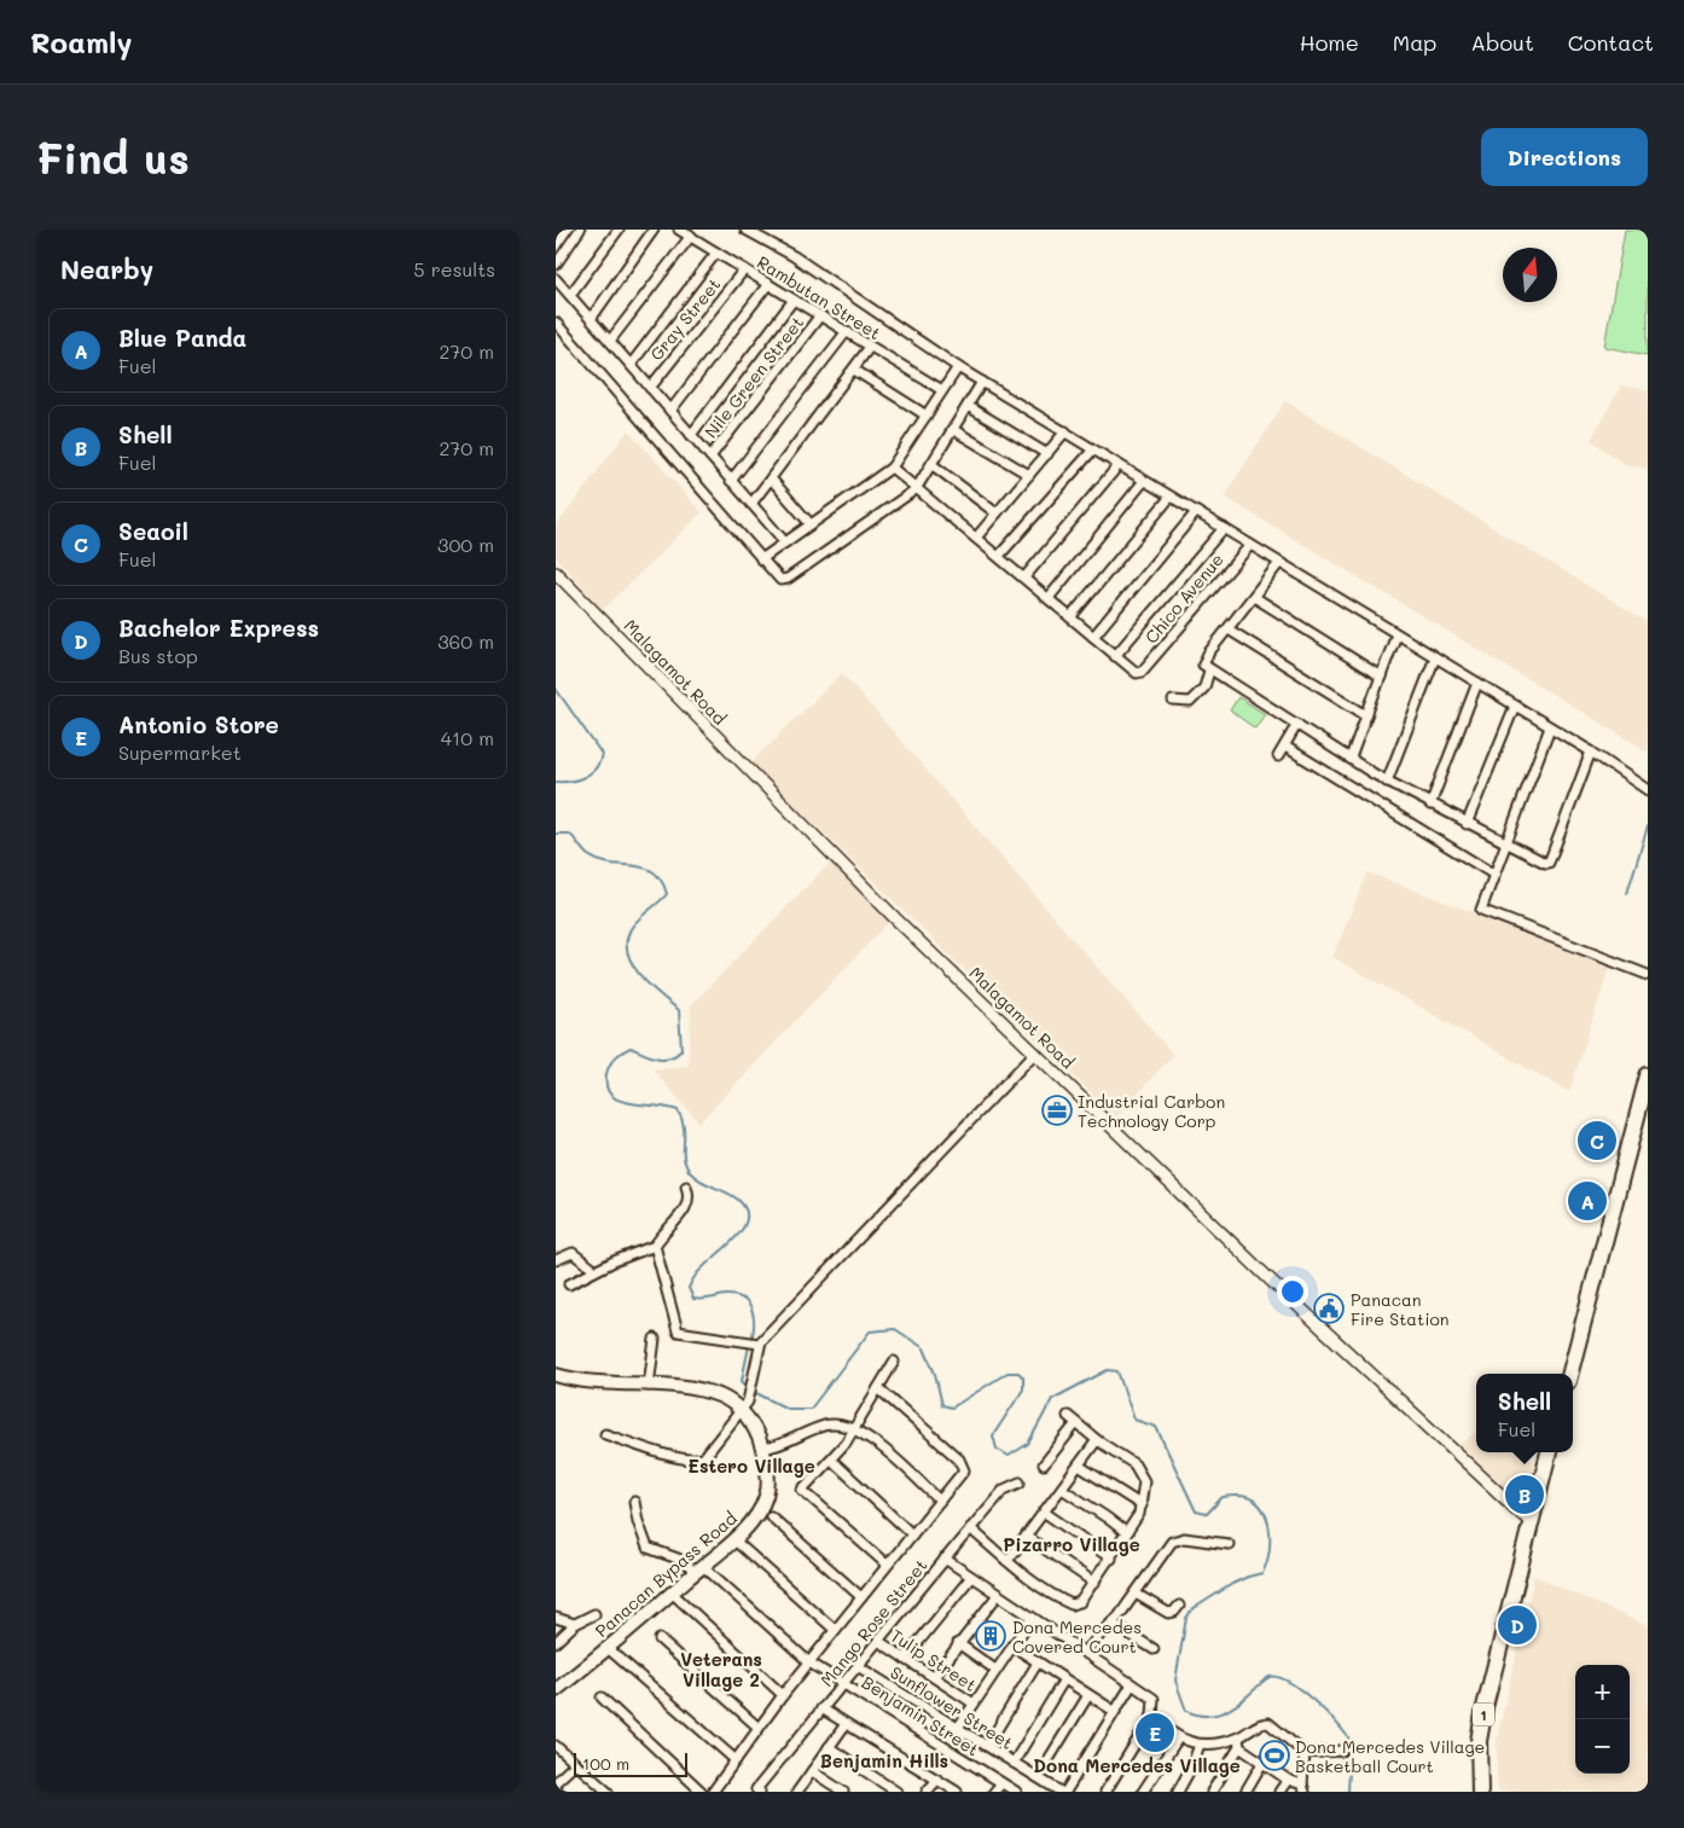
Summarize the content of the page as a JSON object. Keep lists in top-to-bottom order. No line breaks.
{"streets":{"highway":["1"],"main road":["Panacan Bypass Road"],"street":["Rambutan Street","Gray Street","Nile Green Street","Chico Avenue","Malagamot Road","Mango Rose Street","Tulip Street","Sunflower Street","Benjamin Street"]},"crossings":[["Rambutan Street","Gray Street"],["Rambutan Street","Nile Green Street"],["Malagamot Road","1"],["Panacan Bypass Road","Benjamin Street"],["Mango Rose Street","Tulip Street"],["Mango Rose Street","Sunflower Street"],["Mango Rose Street","Benjamin Street"]],"districts":["Estero Village","Pizarro Village","Veterans Village 2","Benjamin Hills","Dona Mercedes Village"],"places":{"office":["Industrial Carbon Technology Corp"],"public building":["Panacan Fire Station"],"building":["Dona Mercedes Covered Court"],"sports":["Dona Mercedes Village Basketball Court"]},"scale_bar":"100 m","north":"top","page":{"header":"Roamly","nav":["Home","Map","About","Contact"],"buttons":"Directions","title":"Find us","heading":["Nearby","5 results"],"list":[{"mark":"A","name":"Blue Panda","note":"Fuel","value":"270 m"},{"mark":"B","name":"Shell","note":"Fuel","value":"270 m"},{"mark":"C","name":"Seaoil","note":"Fuel","value":"300 m"},{"mark":"D","name":"Bachelor Express","note":"Bus stop","value":"360 m"},{"mark":"E","name":"Antonio Store","note":"Supermarket","value":"410 m"}],"pins":["C","A","B","D","E"],"popup":["Shell","Fuel"],"map_buttons":["+","−"],"scale":"100 m"}}
